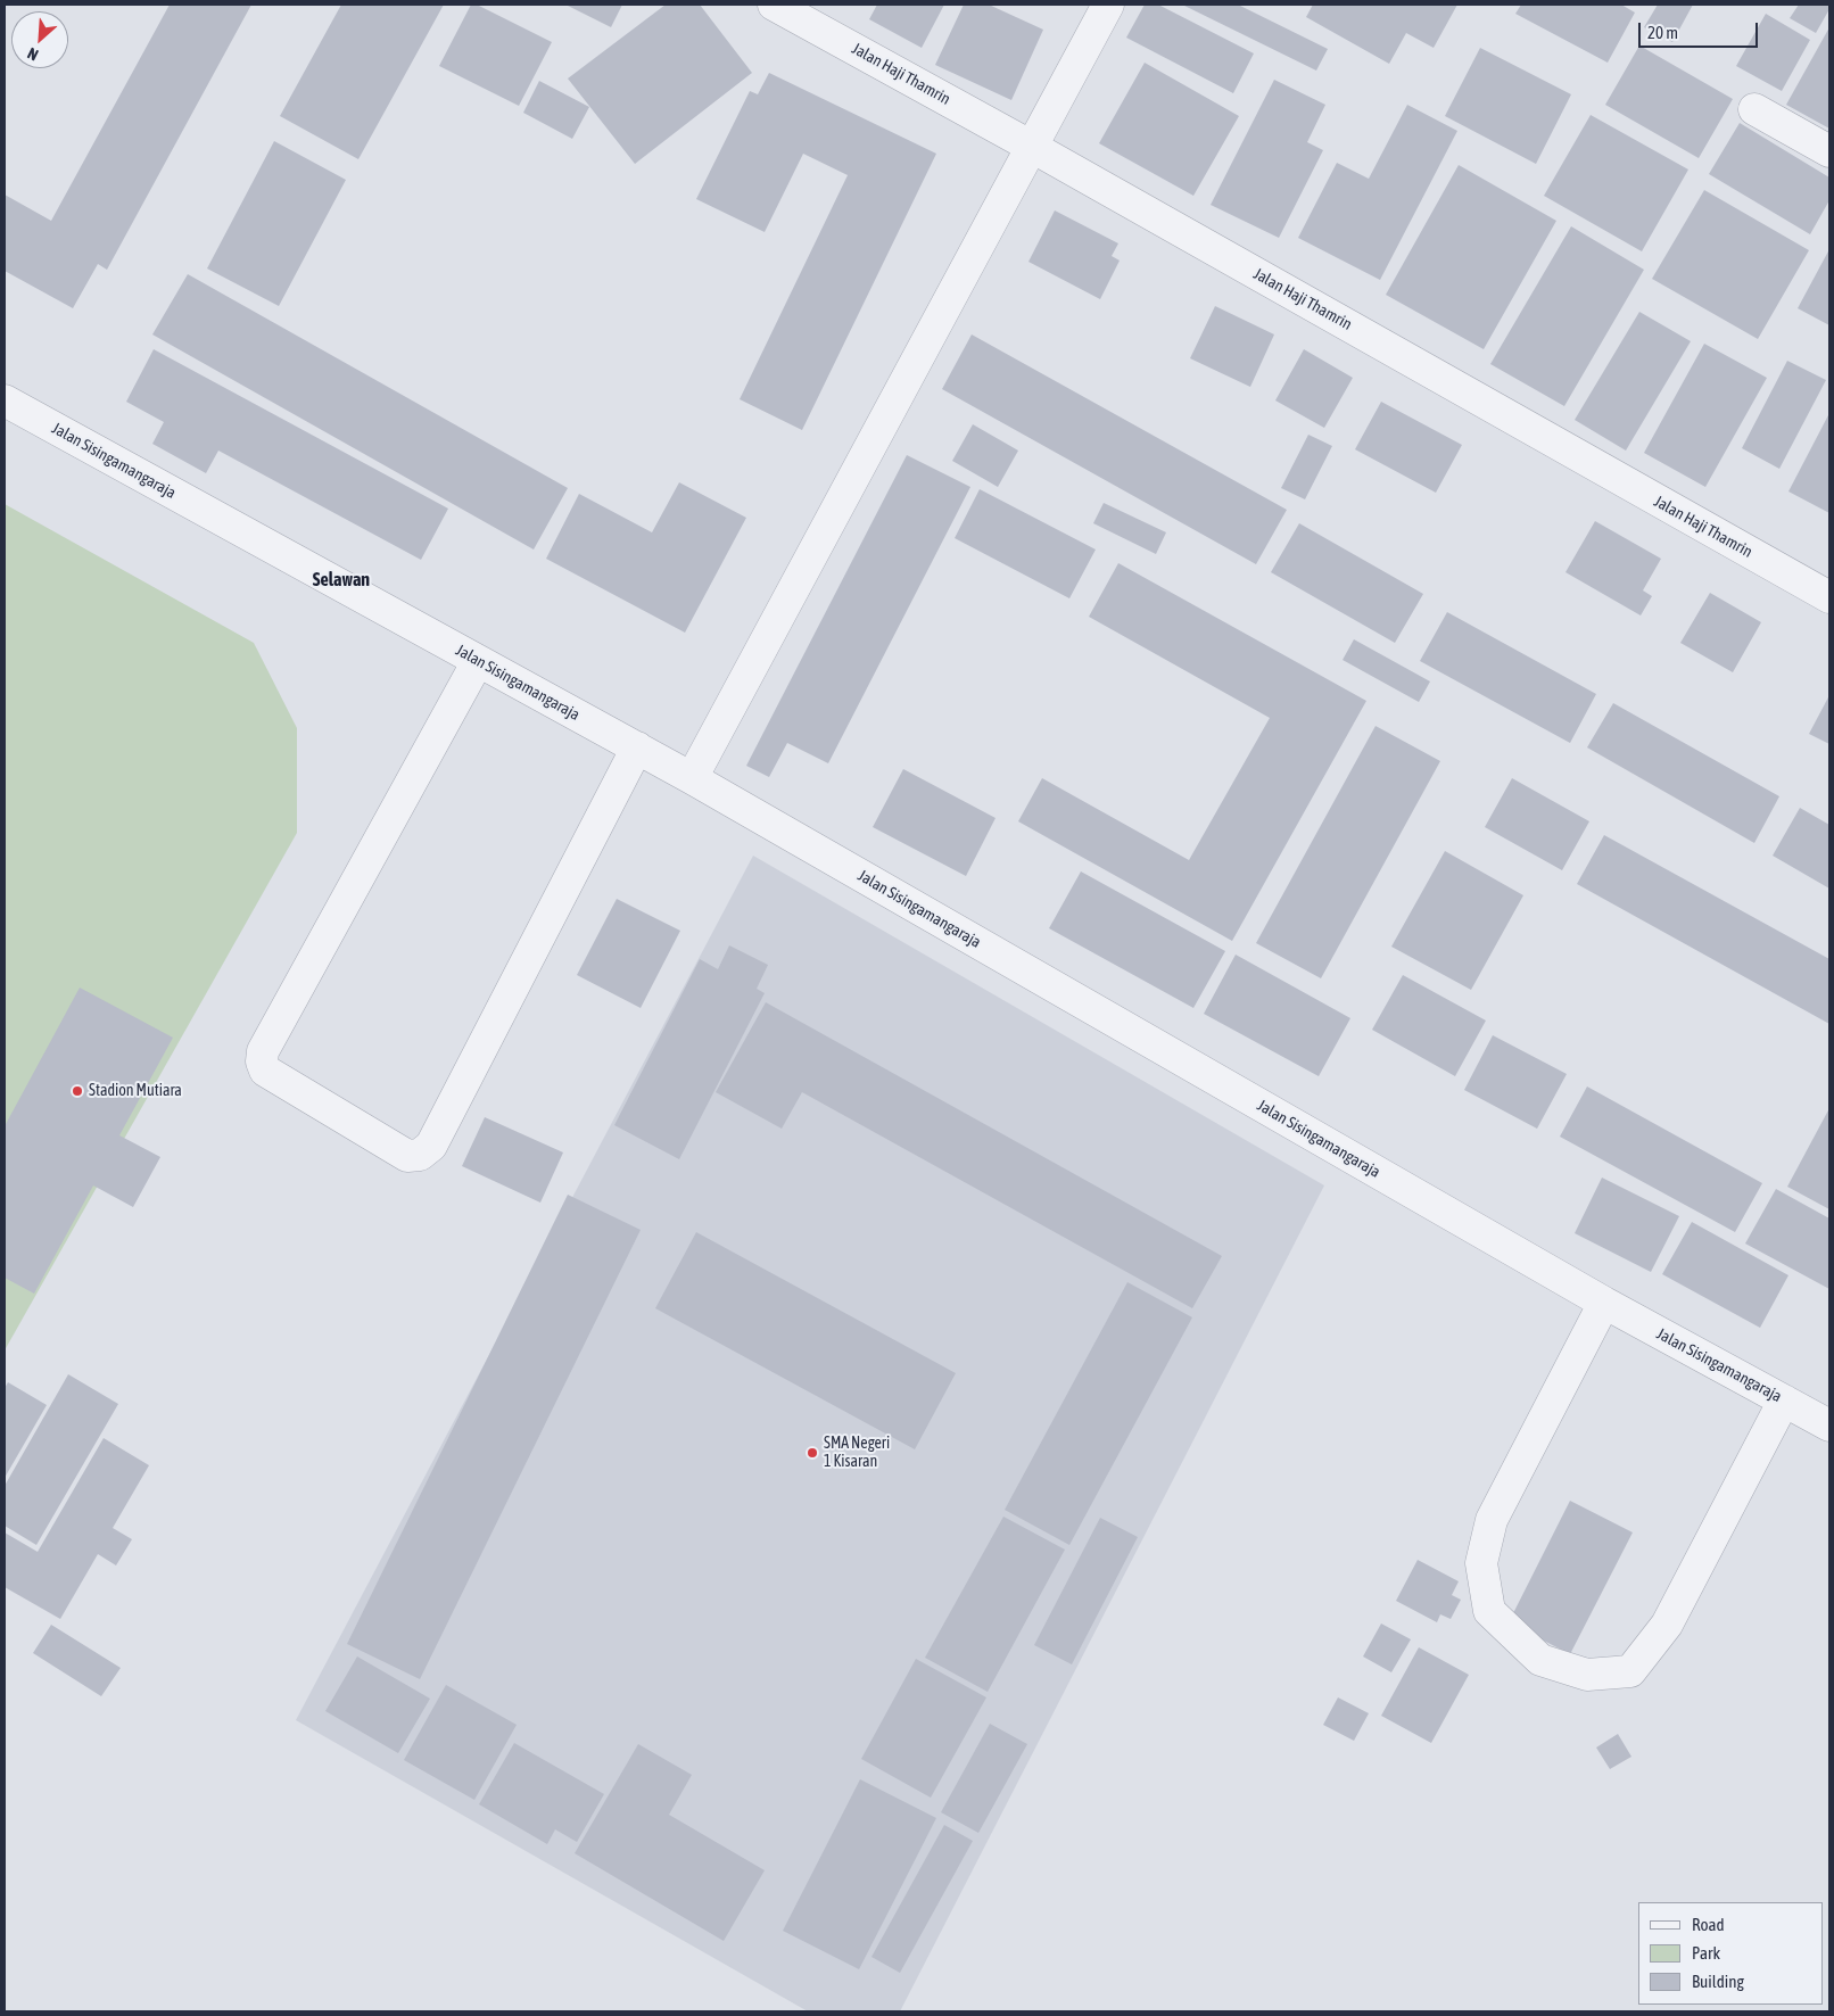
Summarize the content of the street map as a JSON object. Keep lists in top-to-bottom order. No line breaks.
{"streets":{"street":["Jalan Haji Thamrin","Jalan Sisingamangaraja"]},"districts":["Selawan"],"places":["Stadion Mutiara","SMA Negeri 1 Kisaran"],"legend":["Road","Park","Building"],"scale_bar":"20 m","north":"bottom left"}
